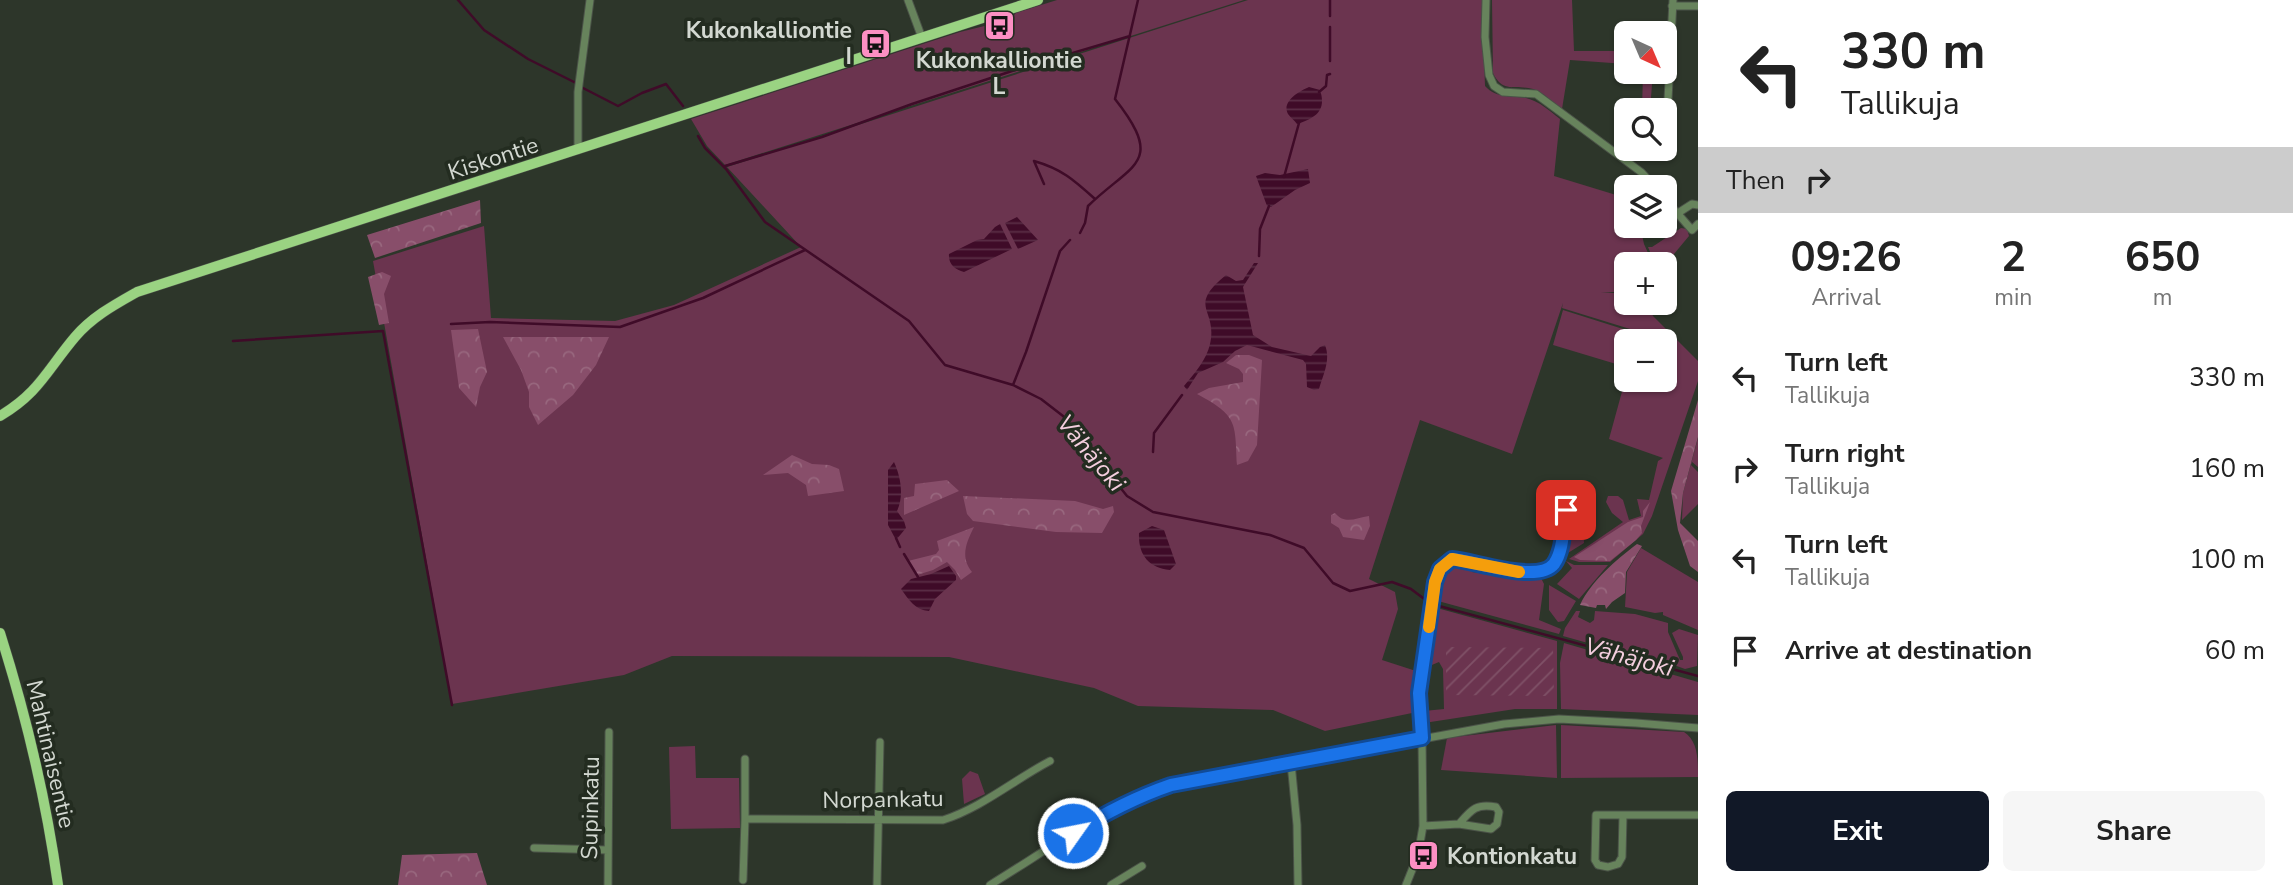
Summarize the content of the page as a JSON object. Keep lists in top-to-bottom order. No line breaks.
{"streets":{"main road":["Kiskontie","Mahtinaisentie"],"street":["Norpankatu","Supinkatu"]},"water":["Vähäjoki"],"places":{"bus stop":["Kukonkalliontie L","Kukonkalliontie I","Kontionkatu"]},"north":"bottom right","page":{"turn":["330 m","Tallikuja"],"map_buttons":["+","−"],"then":"Then","eta":["09:26","Arrival","2","min","650","m"],"list":[{"name":"Turn left","note":"Tallikuja","value":"330 m"},{"name":"Turn right","note":"Tallikuja","value":"160 m"},{"name":"Turn left","note":"Tallikuja","value":"100 m"},{"name":"Arrive at destination","value":"60 m"}],"buttons":["Exit","Share"]}}
